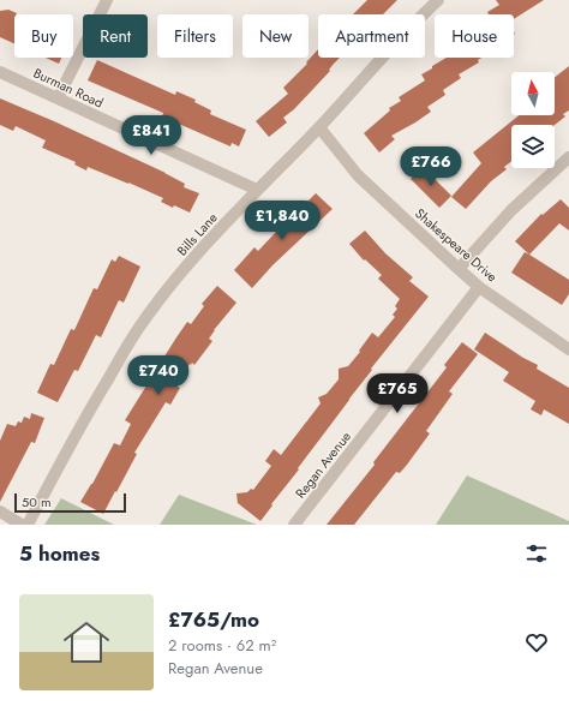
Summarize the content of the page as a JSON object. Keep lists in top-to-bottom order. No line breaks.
{"streets":{"street":["Burman Road","Bills Lane","Shakespeare Drive","Regan Avenue"]},"crossings":[["Burman Road","Bills Lane"],["Bills Lane","Shakespeare Drive"],["Shakespeare Drive","Regan Avenue"]],"scale_bar":"50 m","north":"top","page":{"chip":["Buy","Rent","Filters","New","Apartment","House"],"price":["£841","£766","£1,840","£740","£765"],"scale":"50 m","heading":"5 homes","list":[{"name":"£765/mo","note":"2 rooms · 62 m² · Regan Avenue"}]}}
